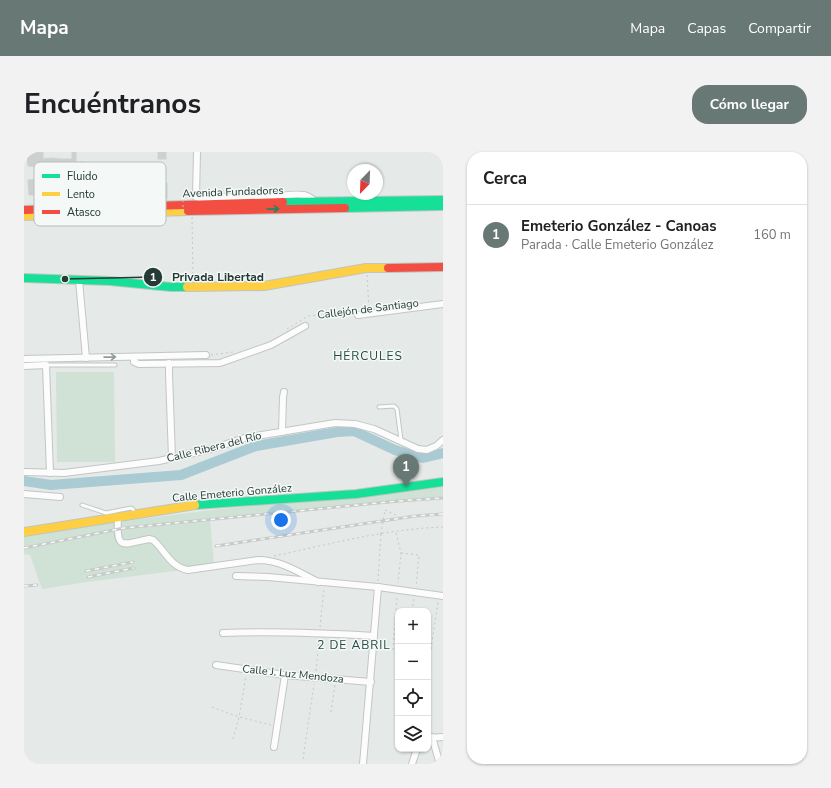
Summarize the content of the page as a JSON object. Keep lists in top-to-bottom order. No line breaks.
{"streets":{"street":["Avenida Fundadores","Callejón de Santiago","Calle Ribera del Río","Calle Emeterio González","Calle J. Luz Mendoza"]},"districts":["HÉRCULES","2 DE ABRIL"],"places":["Privada Libertad"],"legend":["Fluido","Lento","Atasco"],"north":"bottom left","page":{"header":"Mapa","nav":["Mapa","Capas","Compartir"],"title":"Encuéntranos","buttons":"Cómo llegar","heading":"Cerca","list":[{"mark":"1","name":"Emeterio González - Canoas","note":"Parada · Calle Emeterio González","value":"160 m"}],"pins":"1","map_buttons":["+","−"]}}
